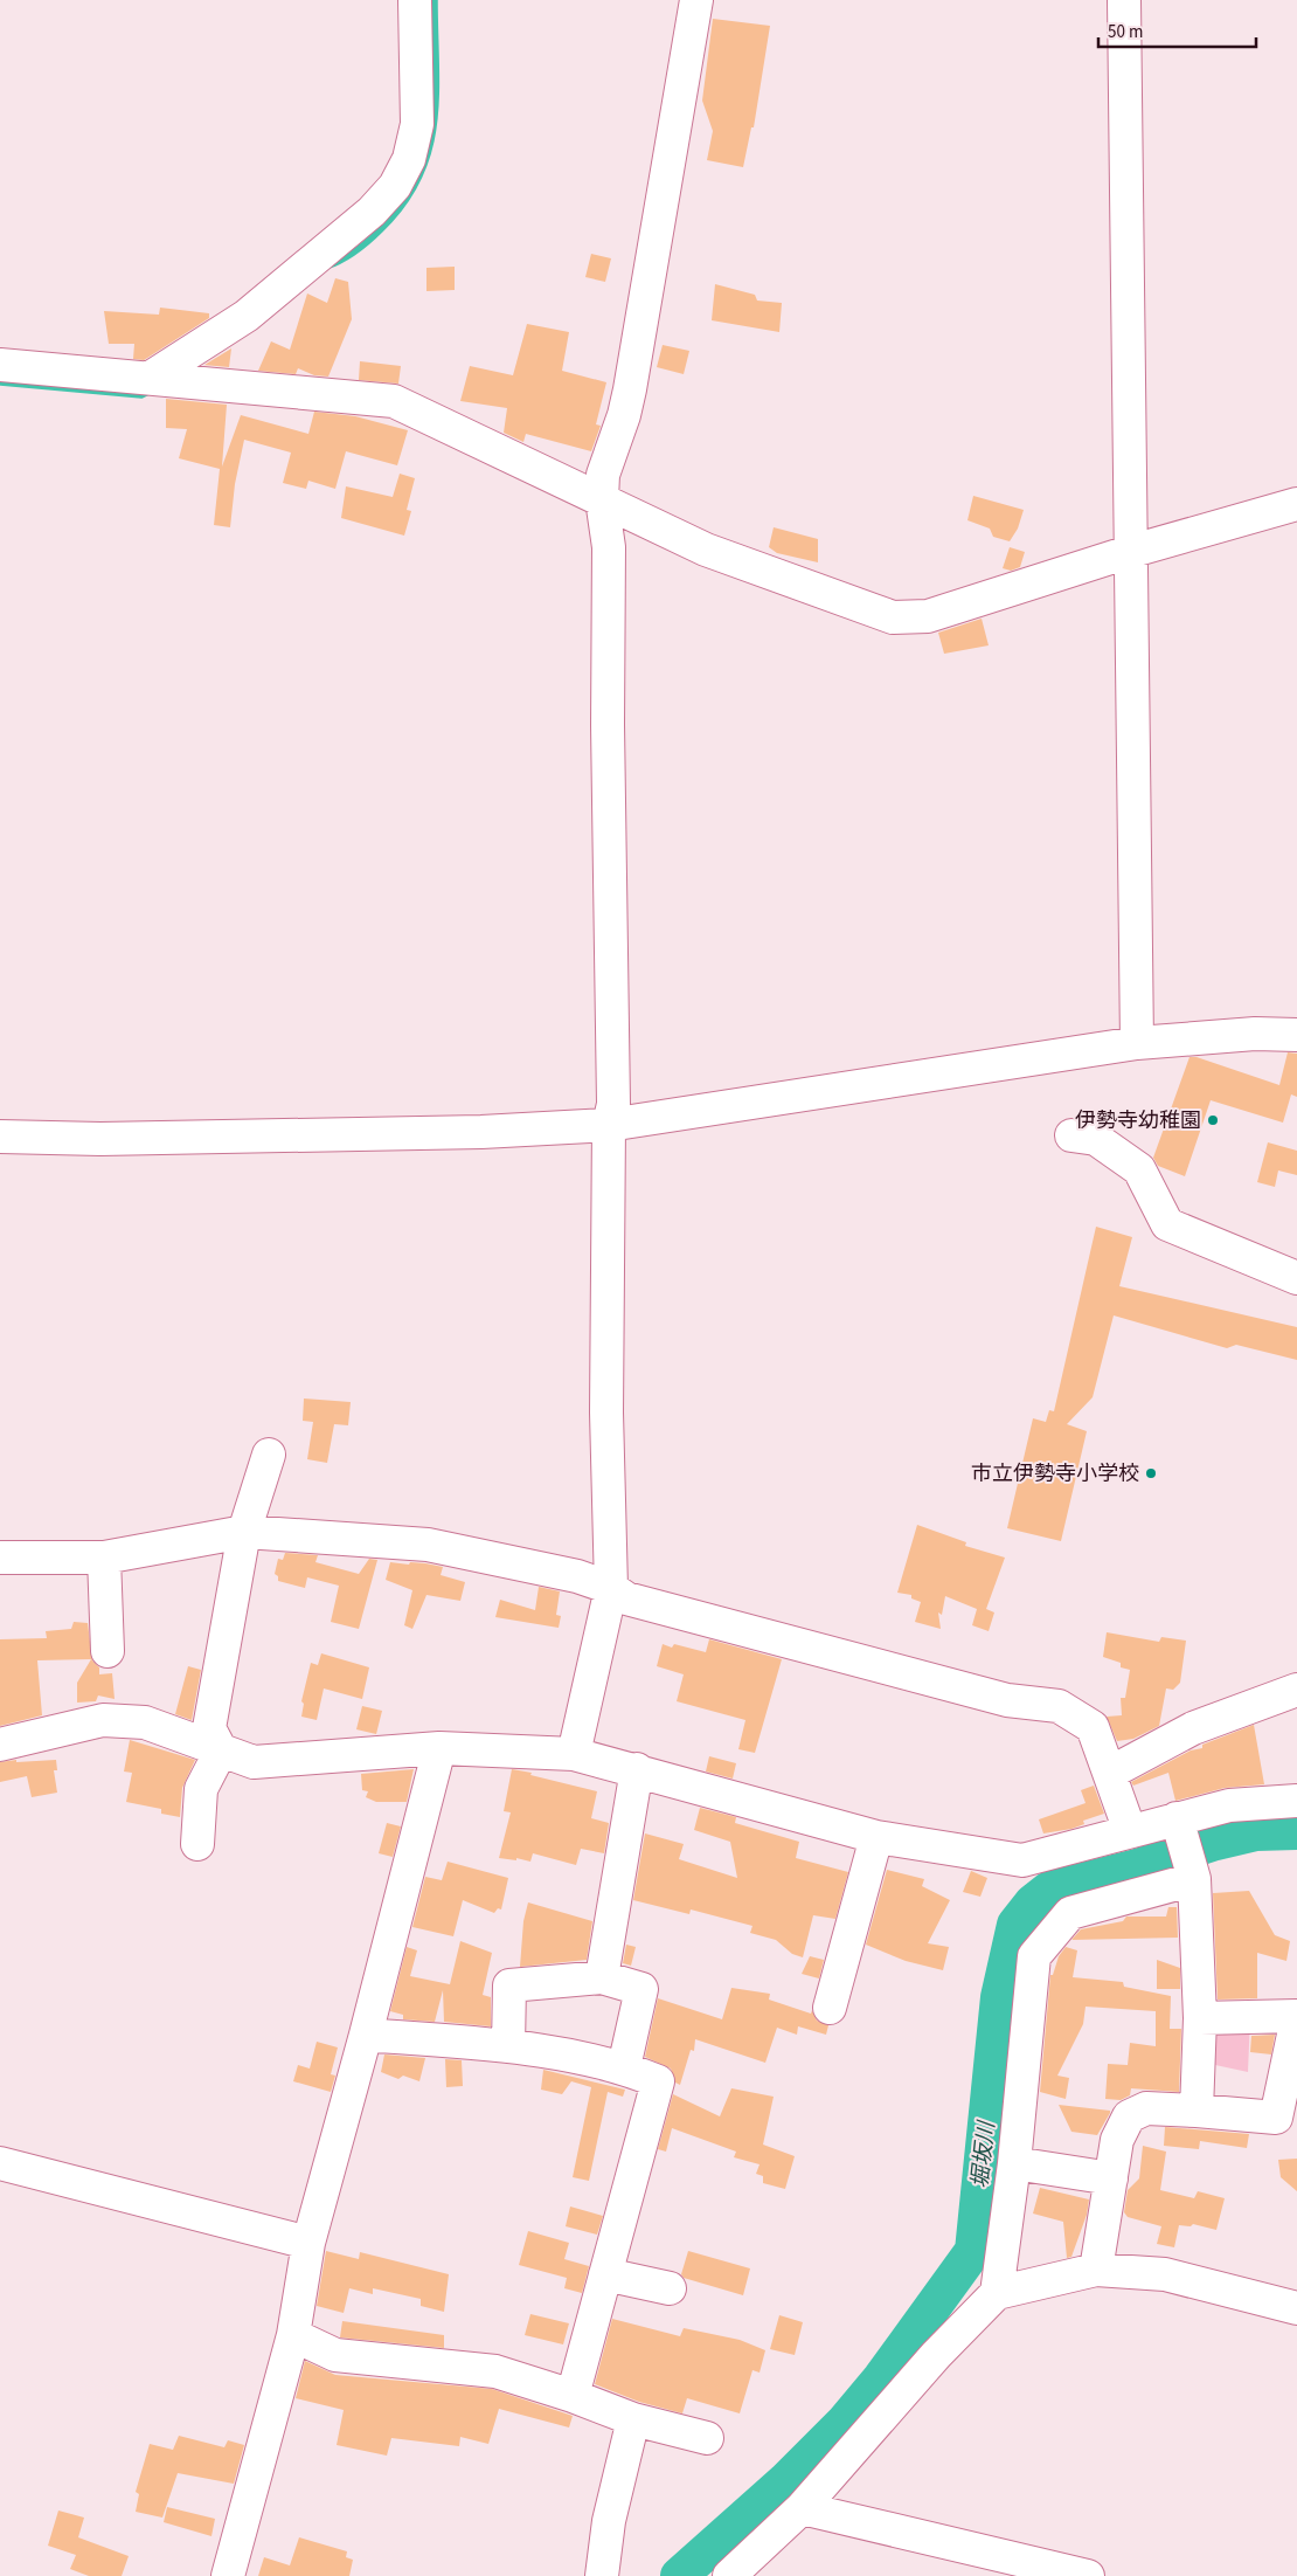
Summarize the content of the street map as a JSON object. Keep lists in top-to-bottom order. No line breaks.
{"water":["堀坂川"],"places":["伊勢寺幼稚園","市立伊勢寺小学校"],"scale_bar":"50 m"}
